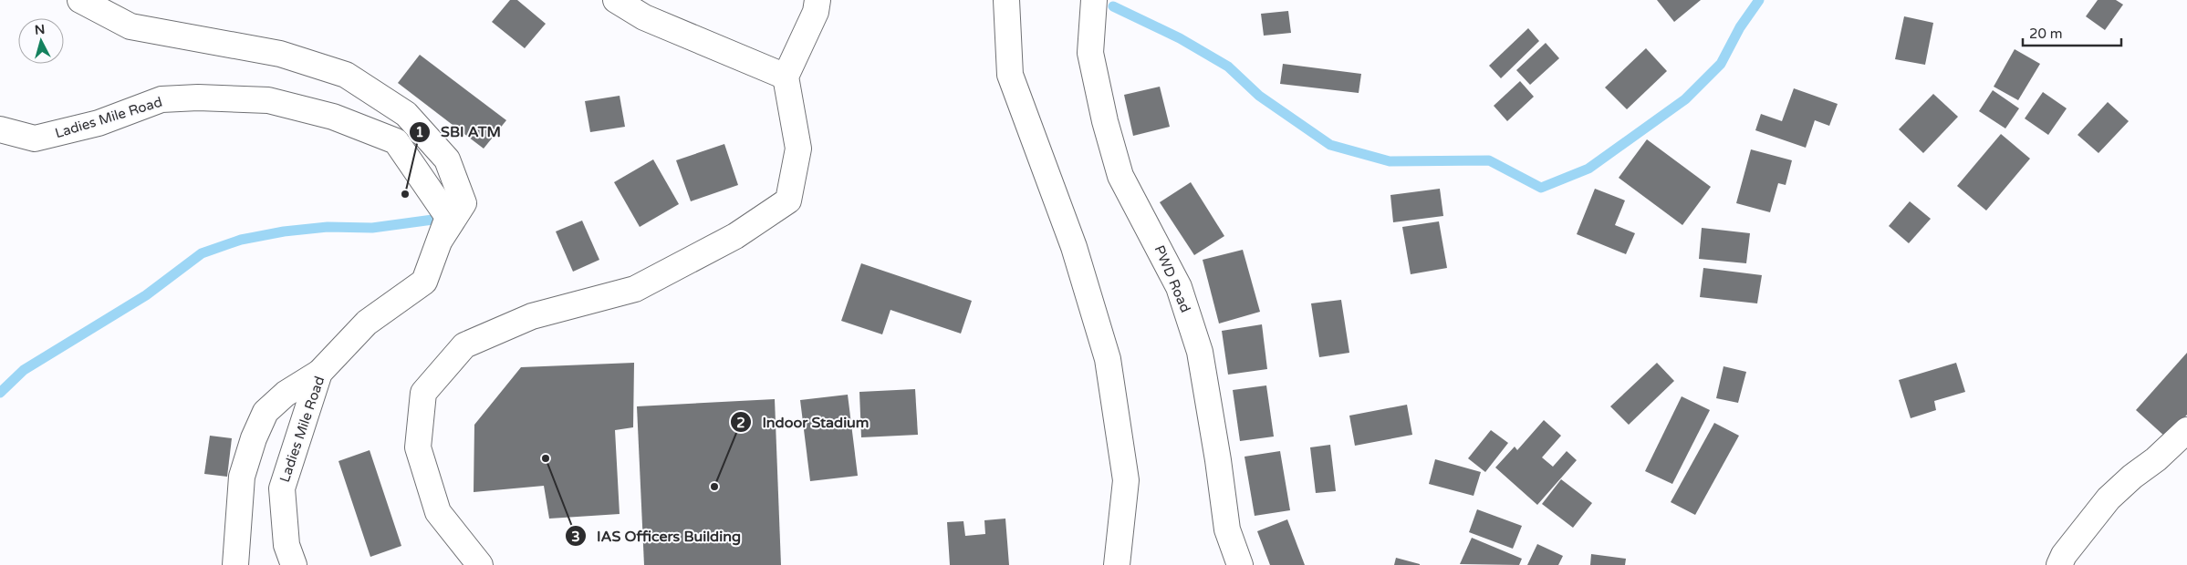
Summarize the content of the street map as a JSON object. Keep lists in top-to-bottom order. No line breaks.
{"streets":{"main road":["Ladies Mile Road","PWD Road"]},"places":["SBI ATM","IAS Officers Building","Indoor Stadium"],"scale_bar":"20 m","north":"top"}
